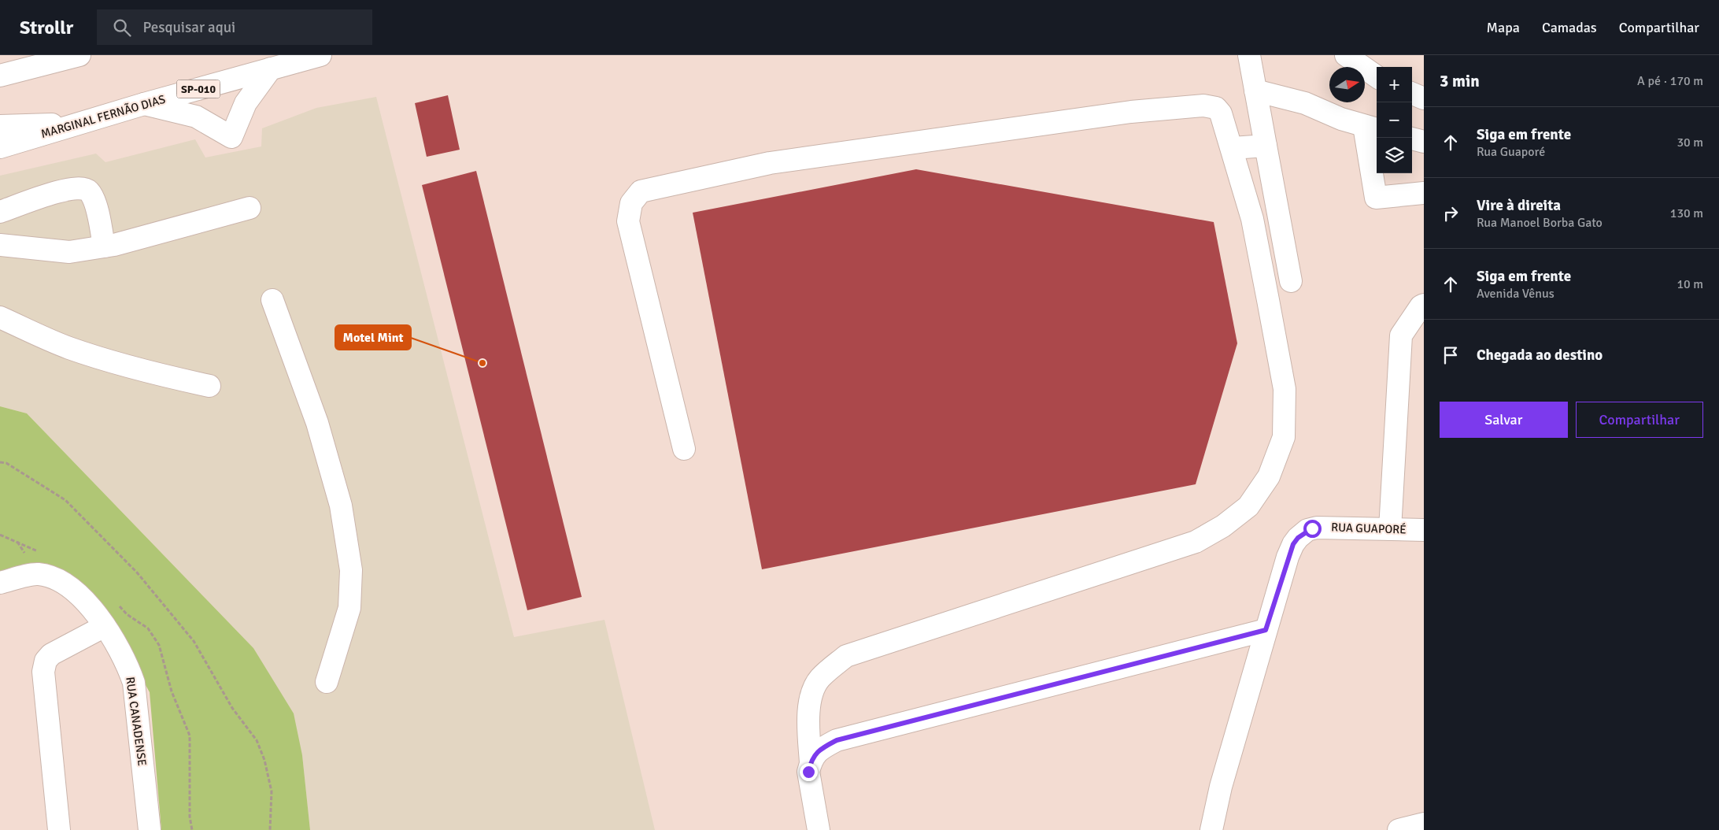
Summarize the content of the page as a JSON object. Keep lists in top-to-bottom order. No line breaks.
{"streets":{"main road":["SP-010","MARGINAL FERNÃO DIAS","RUA GUAPORÉ","RUA CANADENSE"]},"places":["Motel Mint"],"north":"right","page":{"header":"Strollr","search":"Pesquisar aqui","nav":["Mapa","Camadas","Compartilhar"],"heading":["3 min","A pé · 170 m"],"map_buttons":["+","−"],"list":[["Siga em frente","Rua Guaporé","30 m"],["Vire à direita","Rua Manoel Borba Gato","130 m"],["Siga em frente","Avenida Vênus","10 m"],"Chegada ao destino"],"buttons":["Salvar","Compartilhar"]}}
